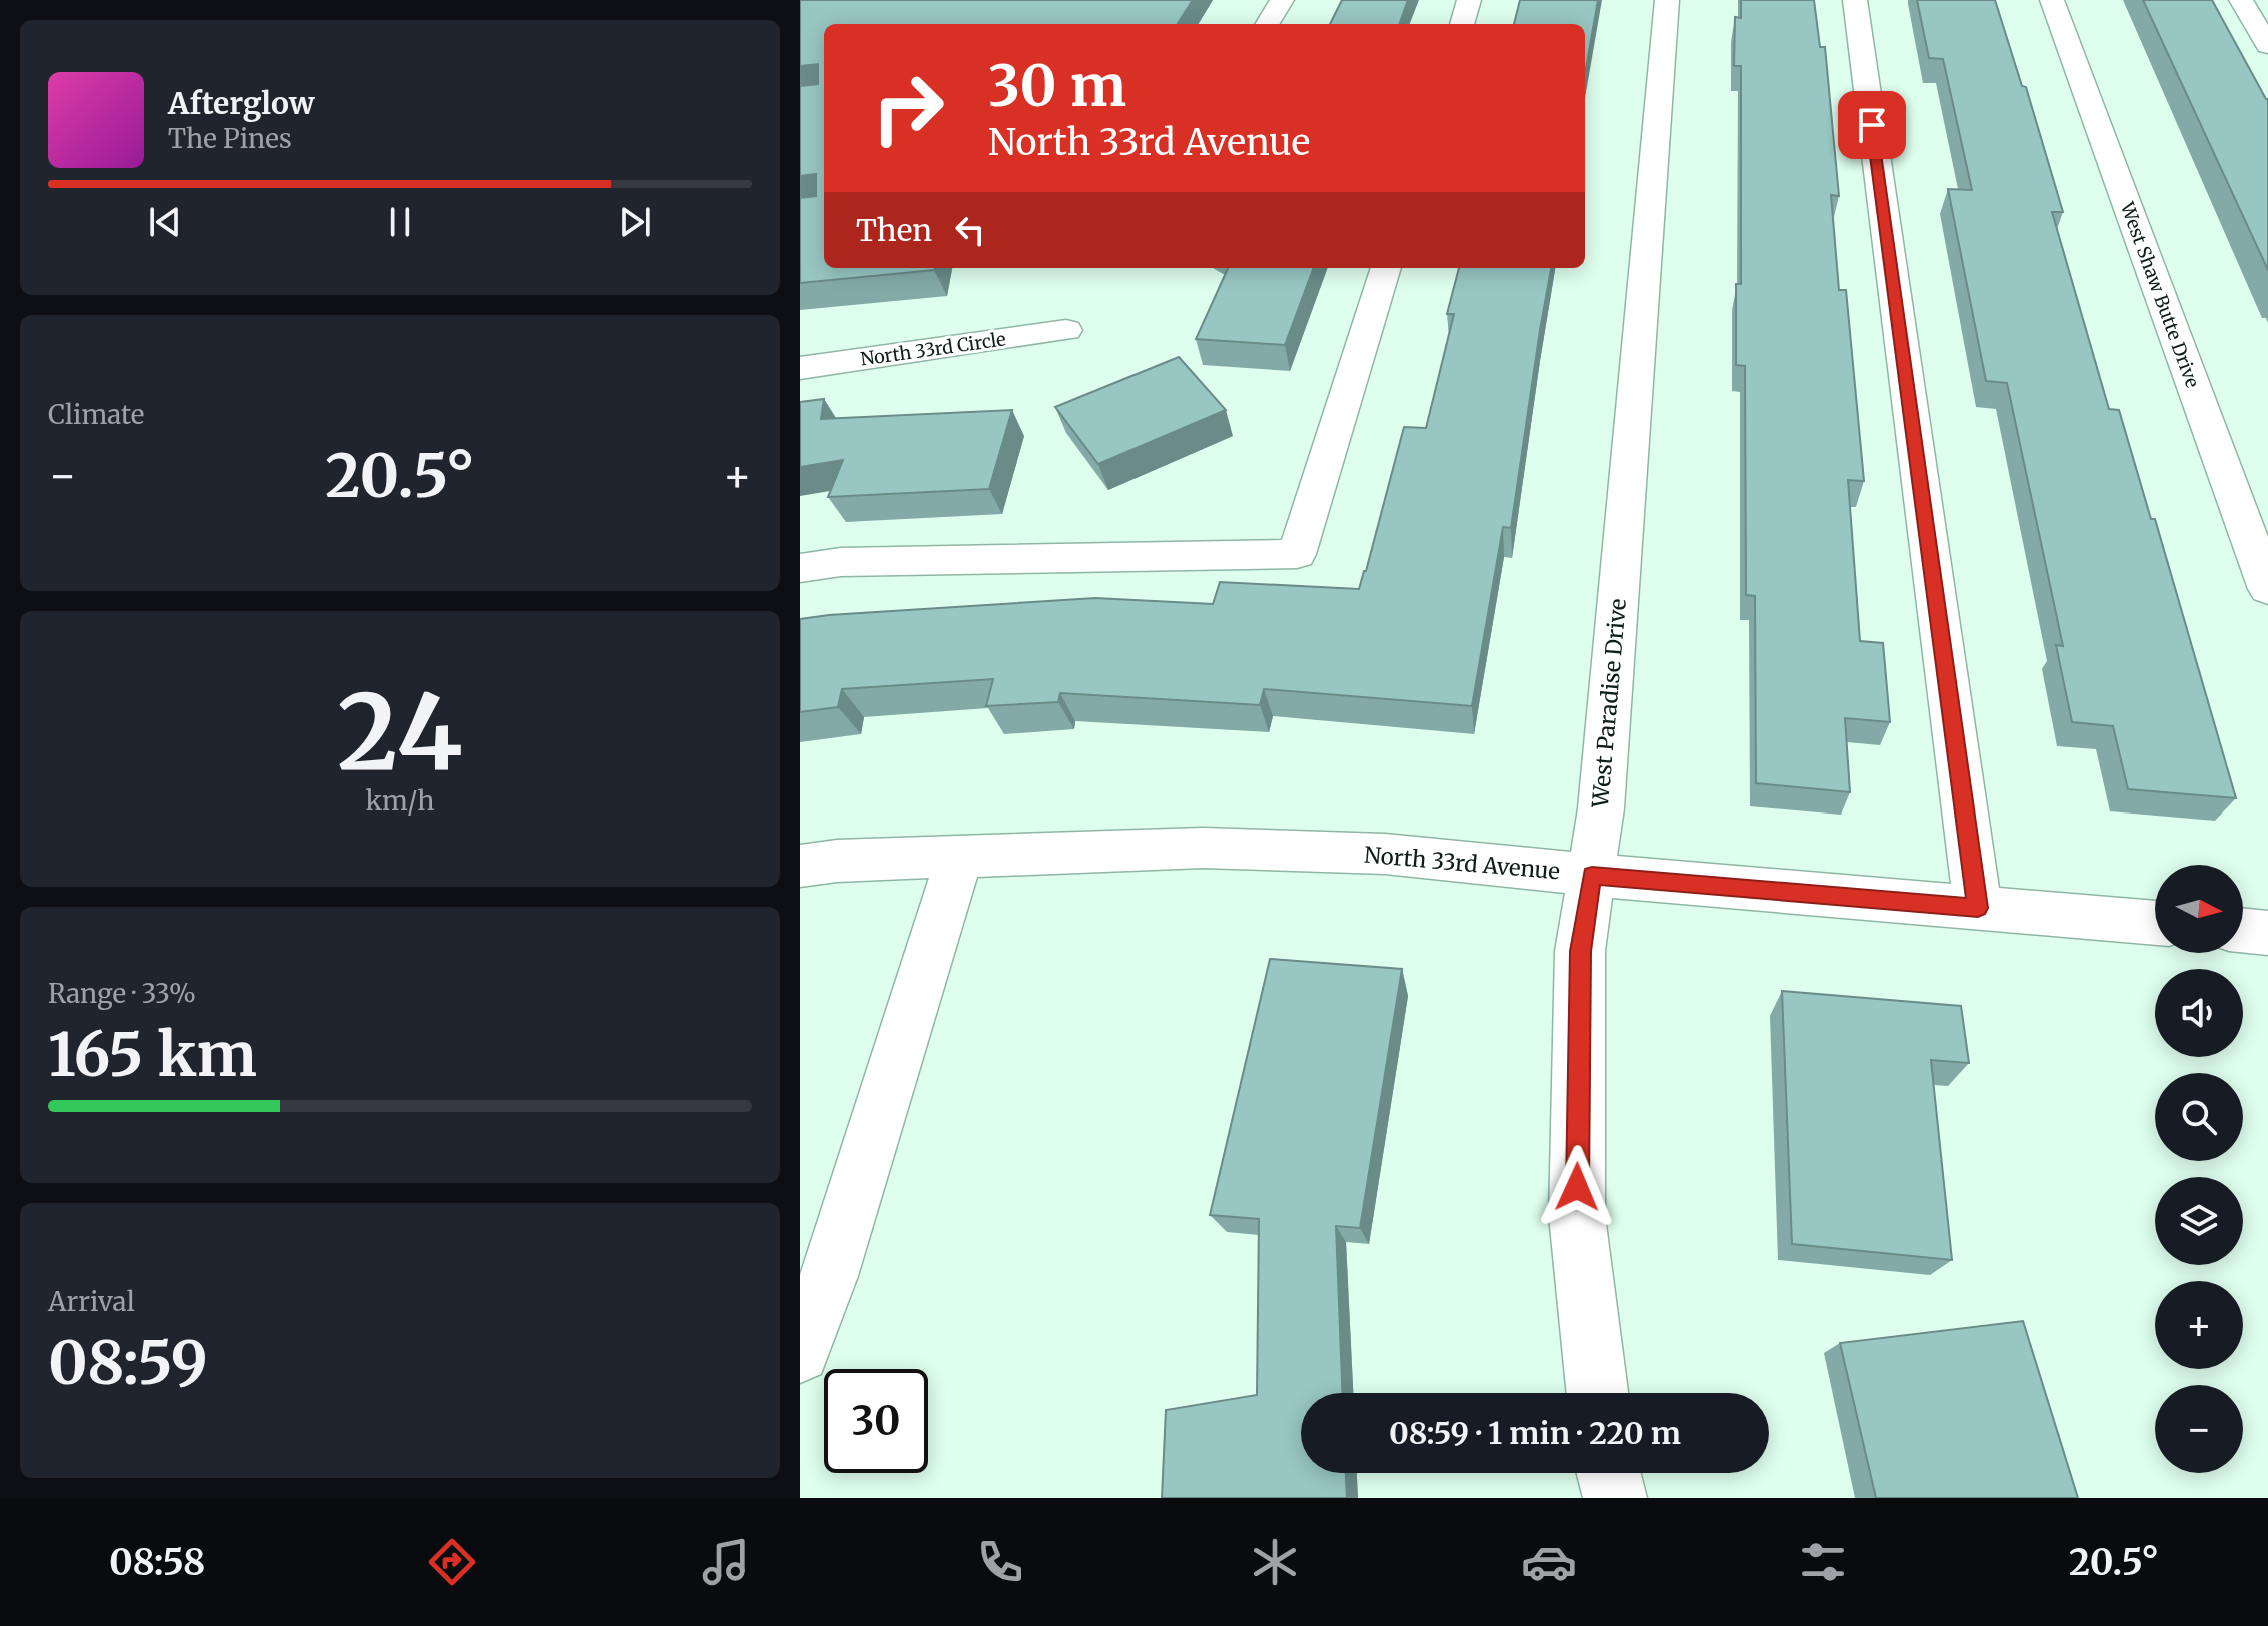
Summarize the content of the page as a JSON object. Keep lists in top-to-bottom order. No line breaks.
{"streets":{"street":["West Shaw Butte Drive","North 33rd Circle","West Paradise Drive","North 33rd Avenue"]},"crossings":[["West Paradise Drive","North 33rd Avenue"]],"north":"right","page":{"turn":["30 m","North 33rd Avenue"],"song":["Afterglow","The Pines"],"then":"Then","tile":["Climate",["24","km/h"],["Range · 33%","165 km"],["Arrival","08:59"]],"heat":["−","20.5°","+"],"map_buttons":["+","−"],"limit":"30","trip":"08:59 · 1 min · 220 m","tabs":["08:58","20.5°"]}}
